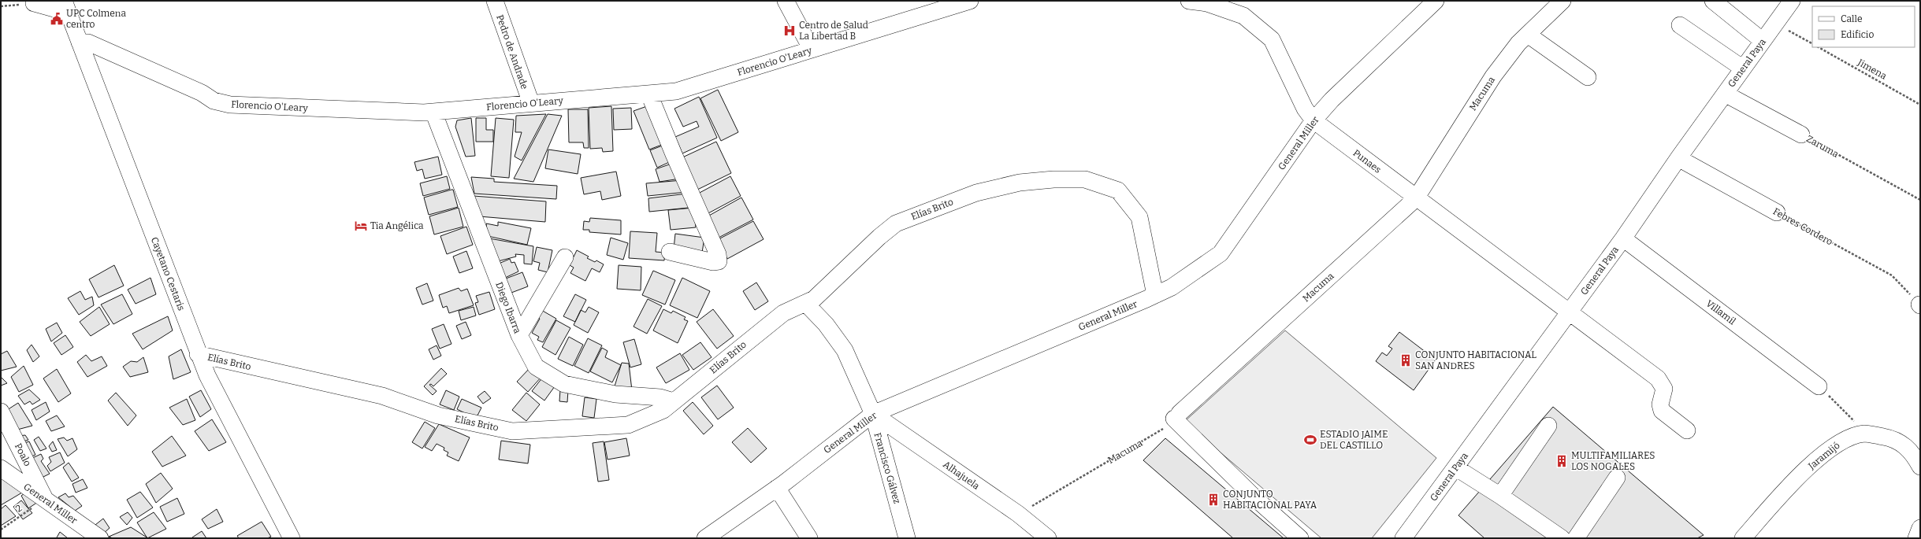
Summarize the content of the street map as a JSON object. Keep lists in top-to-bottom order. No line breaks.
{"streets":{"street":["Pedro de Andrade","Florencio O'Leary","General Paya","Macuma","General Miller","Zaruma","Punaes","Elías Brito","Febres Cordero","Cayetano Cestaris","Diego Ibarra","Villamil","Poalo","Jaramijó","Francisco Gálvez","Alhajuela"],"path":["Jimena","2"]},"crossings":[["Pedro de Andrade","Florencio O'Leary"],["Florencio O'Leary","Cayetano Cestaris"],["Florencio O'Leary","Diego Ibarra"],["General Paya","Zaruma"],["General Paya","Punaes"],["General Paya","Febres Cordero"],["General Paya","Villamil"],["Macuma","Punaes"],["Macuma","Alhajuela"],["General Miller","Punaes"],["General Miller","Elías Brito"],["General Miller","Poalo"],["General Miller","Francisco Gálvez"],["General Miller","Alhajuela"],["General Miller","2"],["Elías Brito","Cayetano Cestaris"],["Elías Brito","Diego Ibarra"],["Elías Brito","Francisco Gálvez"],["Poalo","2"],["Francisco Gálvez","Alhajuela"]],"places":{"public building":["UPC Colmena centro"],"hospital":["Centro de Salud La Libertad B"],"hotel":["Tia Angélica"],"building":["CONJUNTO HABITACIONAL SAN ANDRES","MULTIFAMILIARES LOS NOGALES","CONJUNTO HABITACIONAL PAYA"],"sports":["ESTADIO JAIME DEL CASTILLO"]},"legend":["Calle","Edificio"]}
